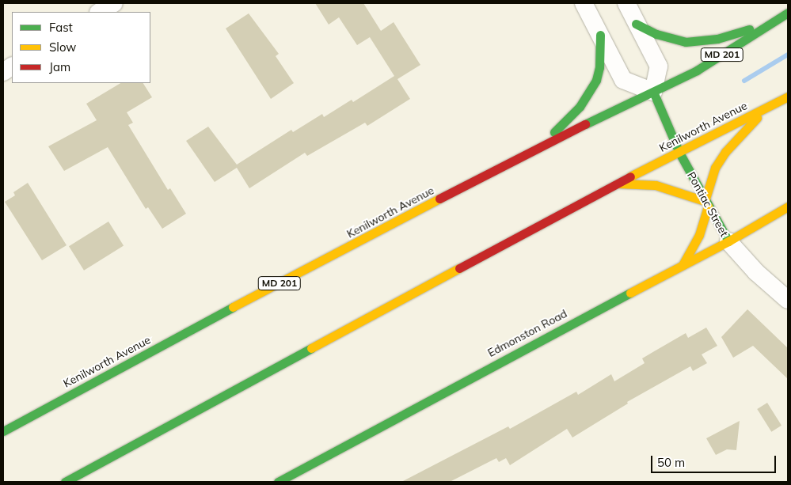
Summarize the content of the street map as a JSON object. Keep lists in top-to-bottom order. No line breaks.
{"streets":{"main road":["MD 201","Kenilworth Avenue","Pontiac Street","Edmonston Road"]},"crossings":[["Kenilworth Avenue","Pontiac Street"],["Pontiac Street","Edmonston Road"]],"legend":["Fast","Slow","Jam"],"scale_bar":"50 m"}
